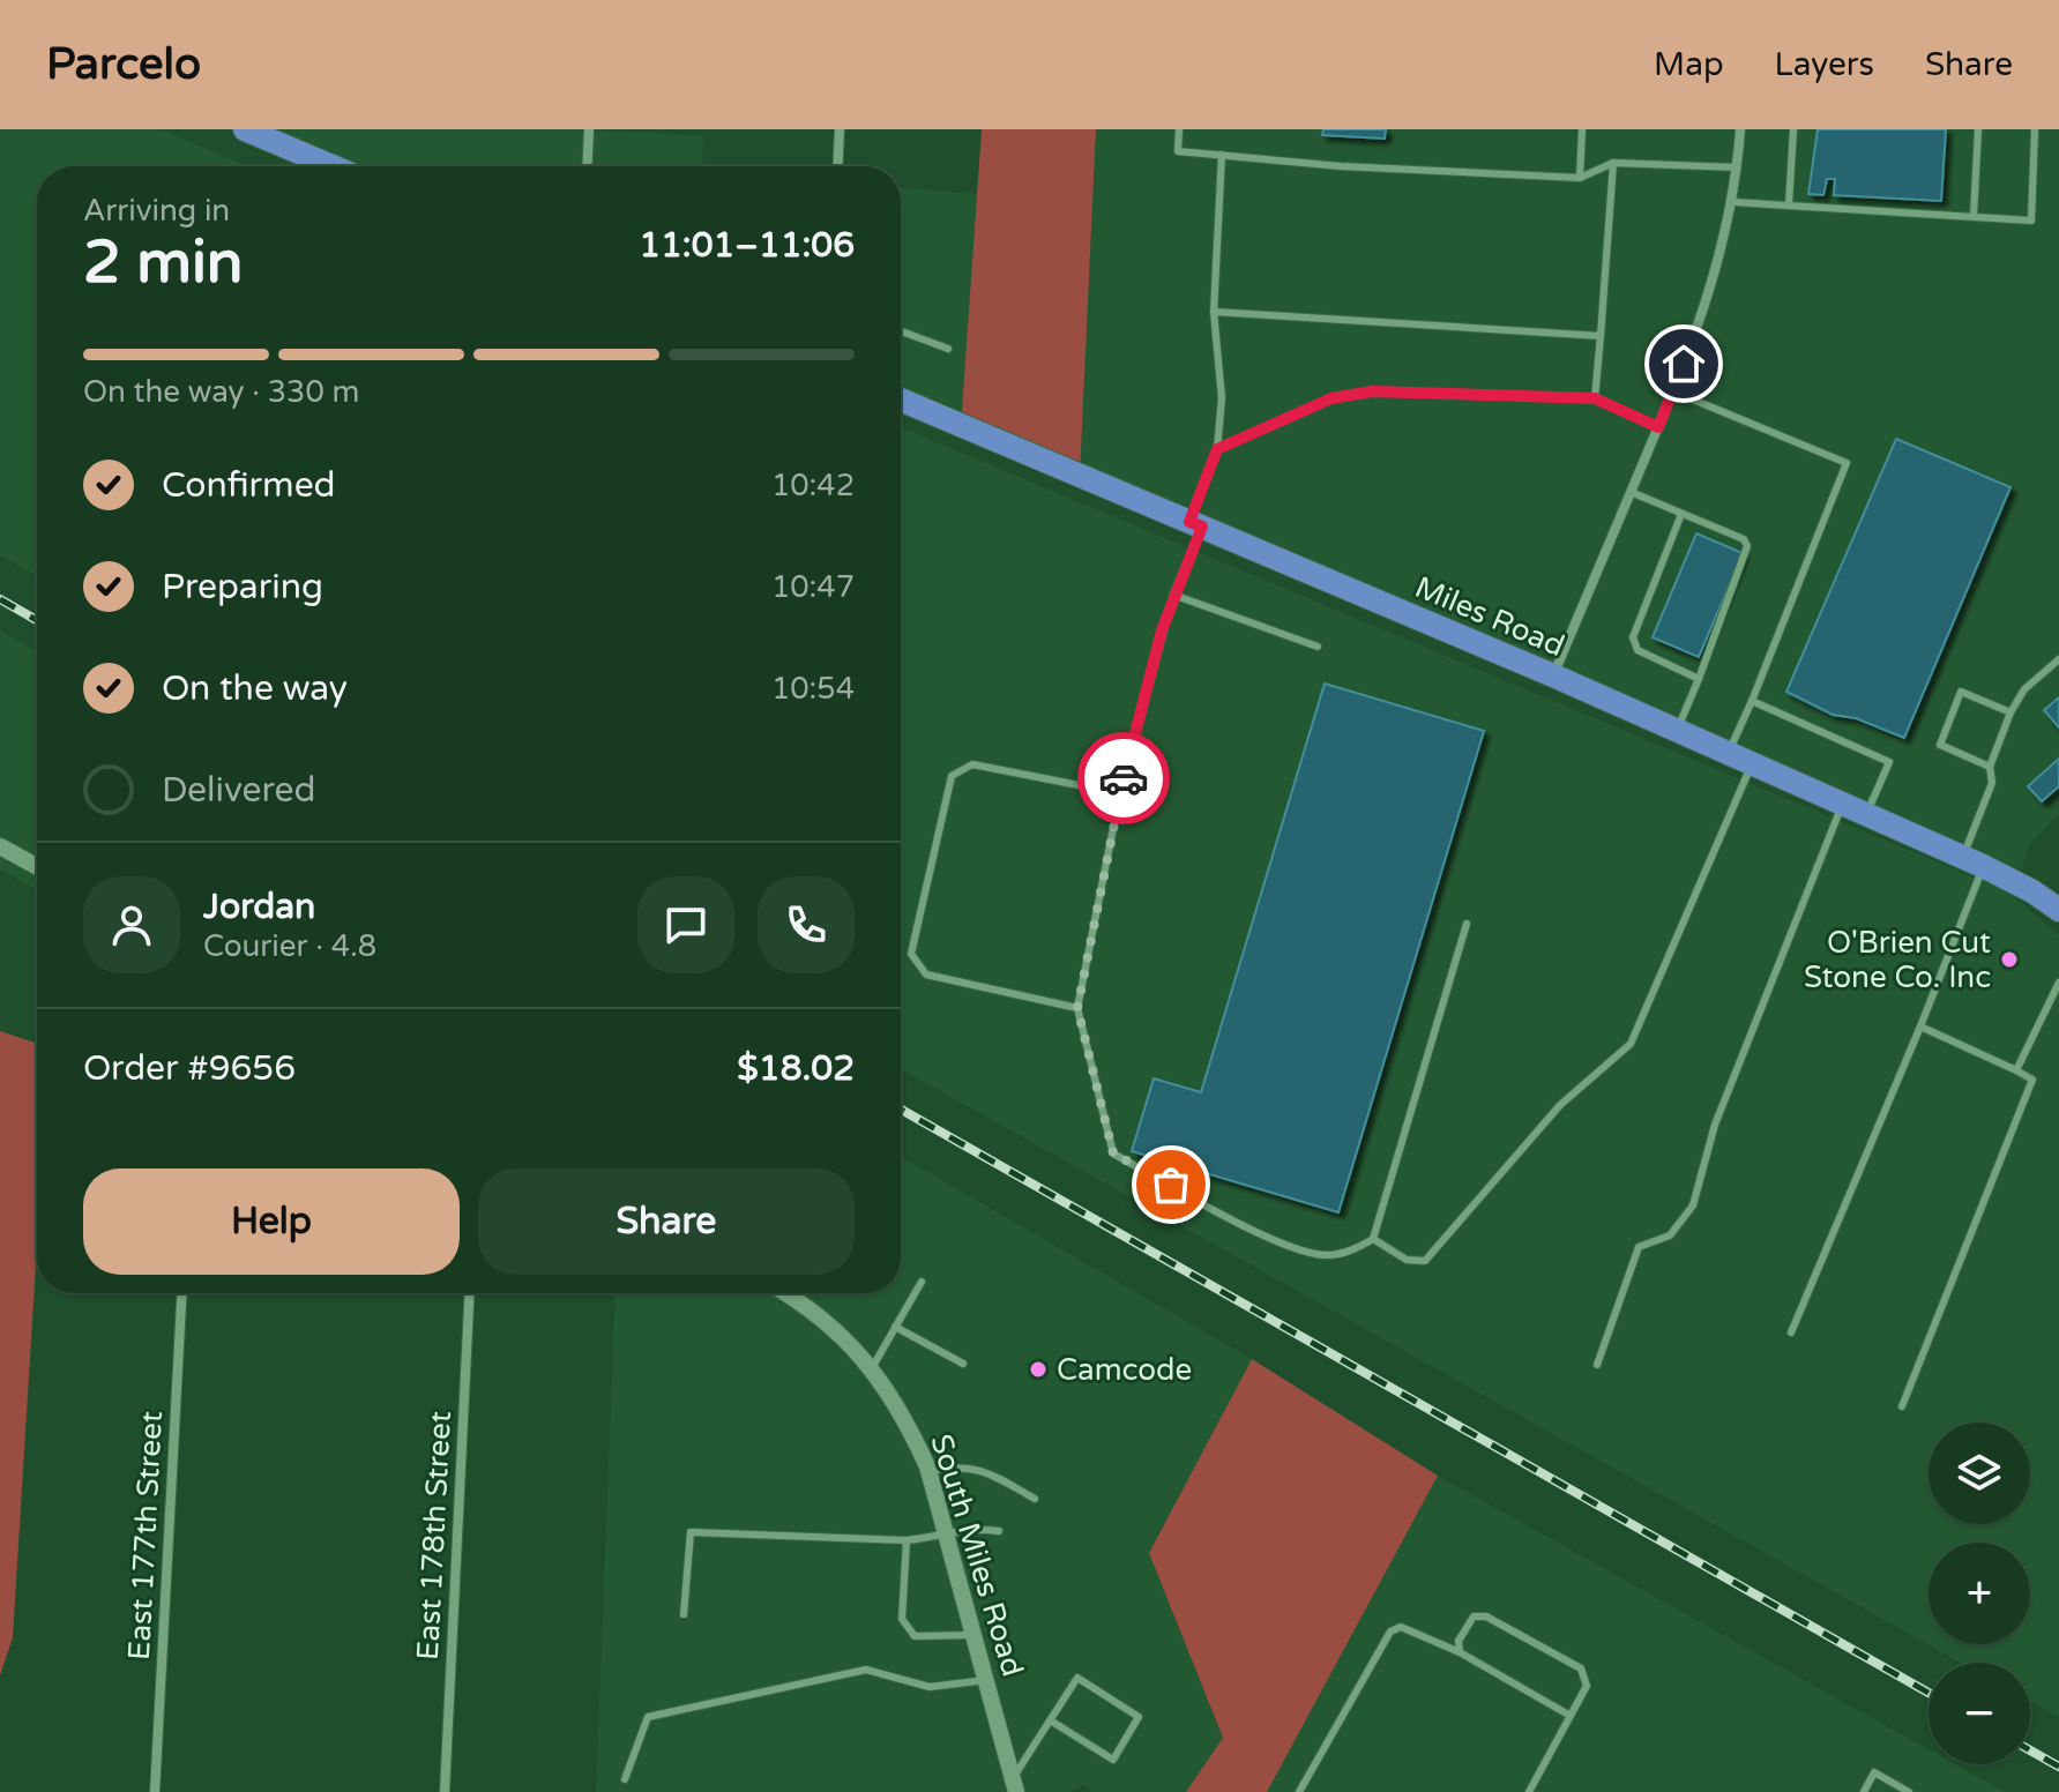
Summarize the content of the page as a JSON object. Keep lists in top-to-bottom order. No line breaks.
{"streets":{"main road":["Miles Road"],"street":["East 177th Street","East 178th Street","South Miles Road"]},"places":["O'Brien Cut Stone Co. Inc","Camcode"],"page":{"header":"Parcelo","nav":["Map","Layers","Share"],"heading":["2 min","Arriving in","11:01–11:06"],"panel":["Jordan","Courier · 4.8","Order #9656","$18.02"],"bar":"On the way · 330 m","list":[["Confirmed","10:42"],["Preparing","10:47"],["On the way","10:54"],"Delivered"],"buttons":["Help","Share"],"map_buttons":["+","−"]}}
